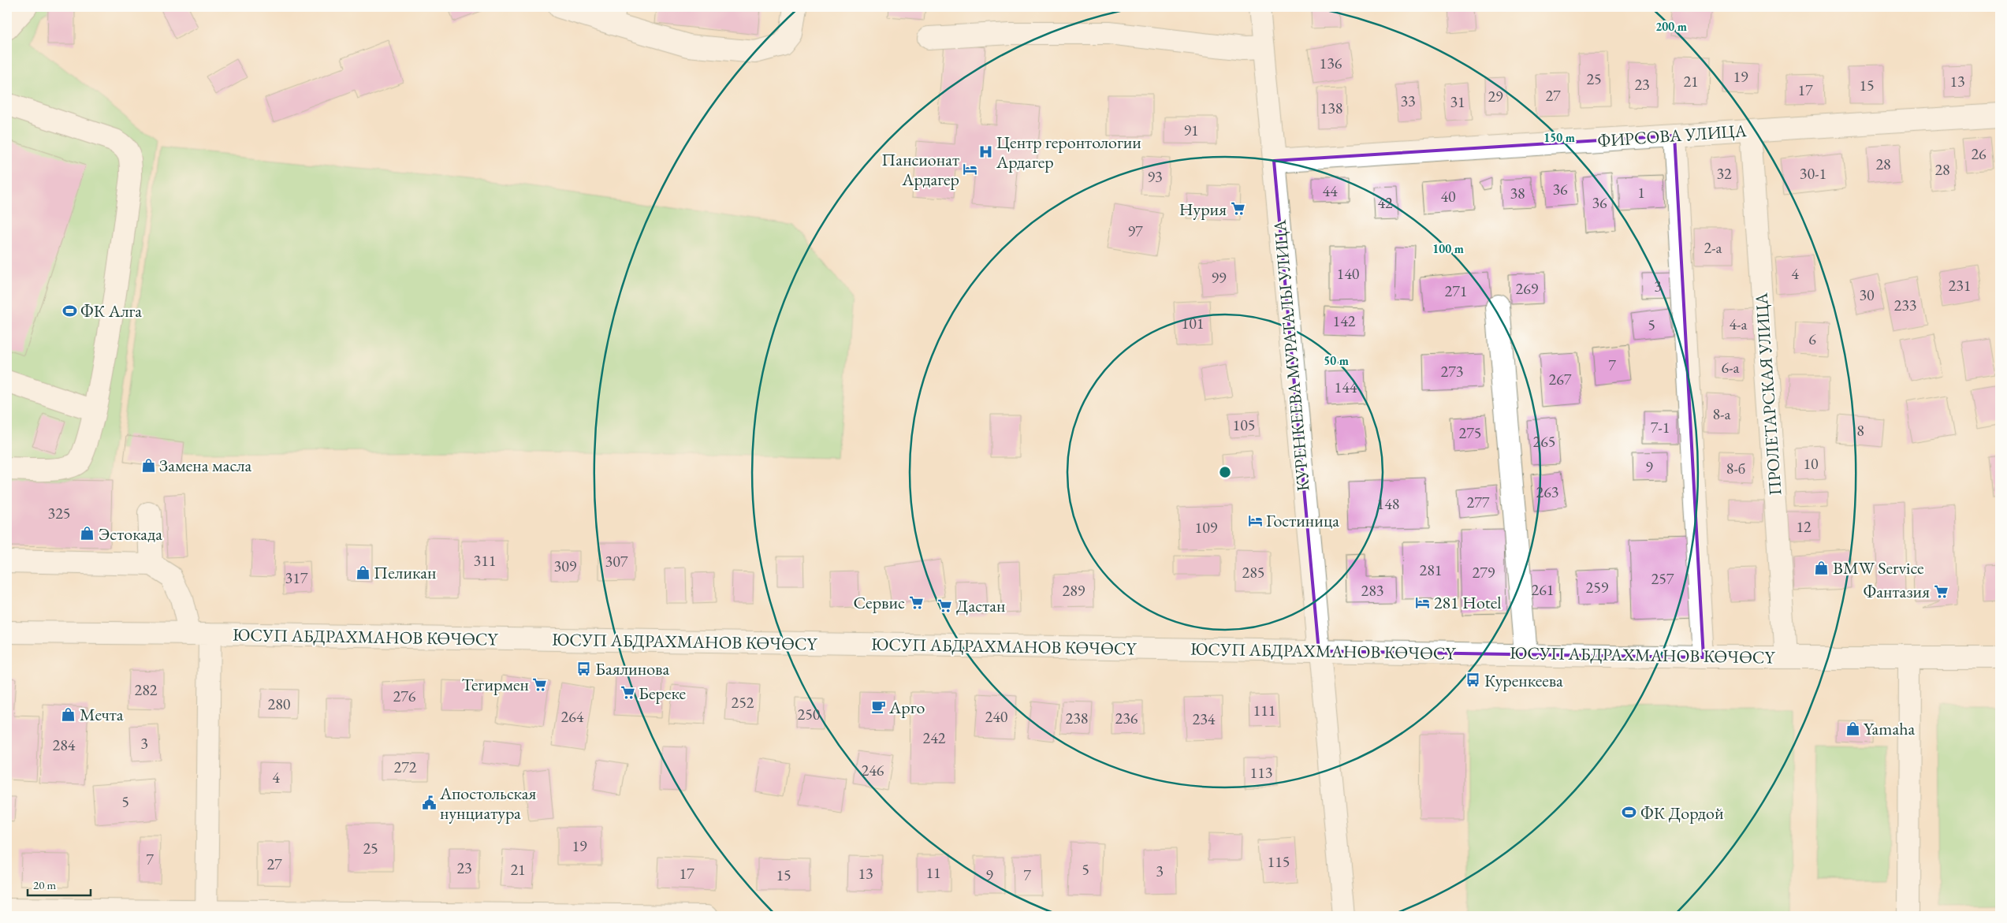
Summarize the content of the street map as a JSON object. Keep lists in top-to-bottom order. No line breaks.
{"streets":{"street":["ФИРСОВА УЛИЦА","КУРЕНКЕЕВА МУРАТАЛЫ УЛИЦА","ПРОЛЕТАРСКАЯ УЛИЦА","ЮСУП АБДРАХМАНОВ КӨЧӨСҮ"]},"crossings":[["ФИРСОВА УЛИЦА","КУРЕНКЕЕВА МУРАТАЛЫ УЛИЦА"],["ФИРСОВА УЛИЦА","ПРОЛЕТАРСКАЯ УЛИЦА"],["КУРЕНКЕЕВА МУРАТАЛЫ УЛИЦА","ЮСУП АБДРАХМАНОВ КӨЧӨСҮ"],["ПРОЛЕТАРСКАЯ УЛИЦА","ЮСУП АБДРАХМАНОВ КӨЧӨСҮ"]],"places":{"hospital":["Центр геронтологии Ардагер"],"hotel":["Пансионат Ардагер","Гостиница","281 Hotel"],"supermarket":["Нурия","Фантазия","Сервис","Дастан","Тегирмен","Береке"],"sports":["ФК Алга","ФК Дордой"],"shop":["Замена масла","Эстокада","BMW Service","Пеликан","Мечта","Yamaha"],"bus stop":["Баялинова","Куренкеева"],"cafe":["Арго"],"public building":["Апостольская нунциатура"]},"house_numbers":["136","19","25","21","13","23","15","17","27","29","33","31","138","91","26","28","28","32","30-1","93","36","44","1","38","40","42","36","97","2-a","140","4","99","231","3","269","271","30","233","142","101","4-a","5","6","7","6-a","273","267","144","8-a","105","7-1","8","275","265","10","9","8-б","263","277","148","325","12","109","311","307","309","281","285","279","317","257","259","261","289","283","282","276","252","280","111","250","264","240","238","236","234","242","3","284","272","246","113","4","5","19","25","7","115","27","23","21","5","3","11","17","13","15","9","7"],"scale_bar":"20 m","rings":["200 m","150 m","100 m","50 m"]}
